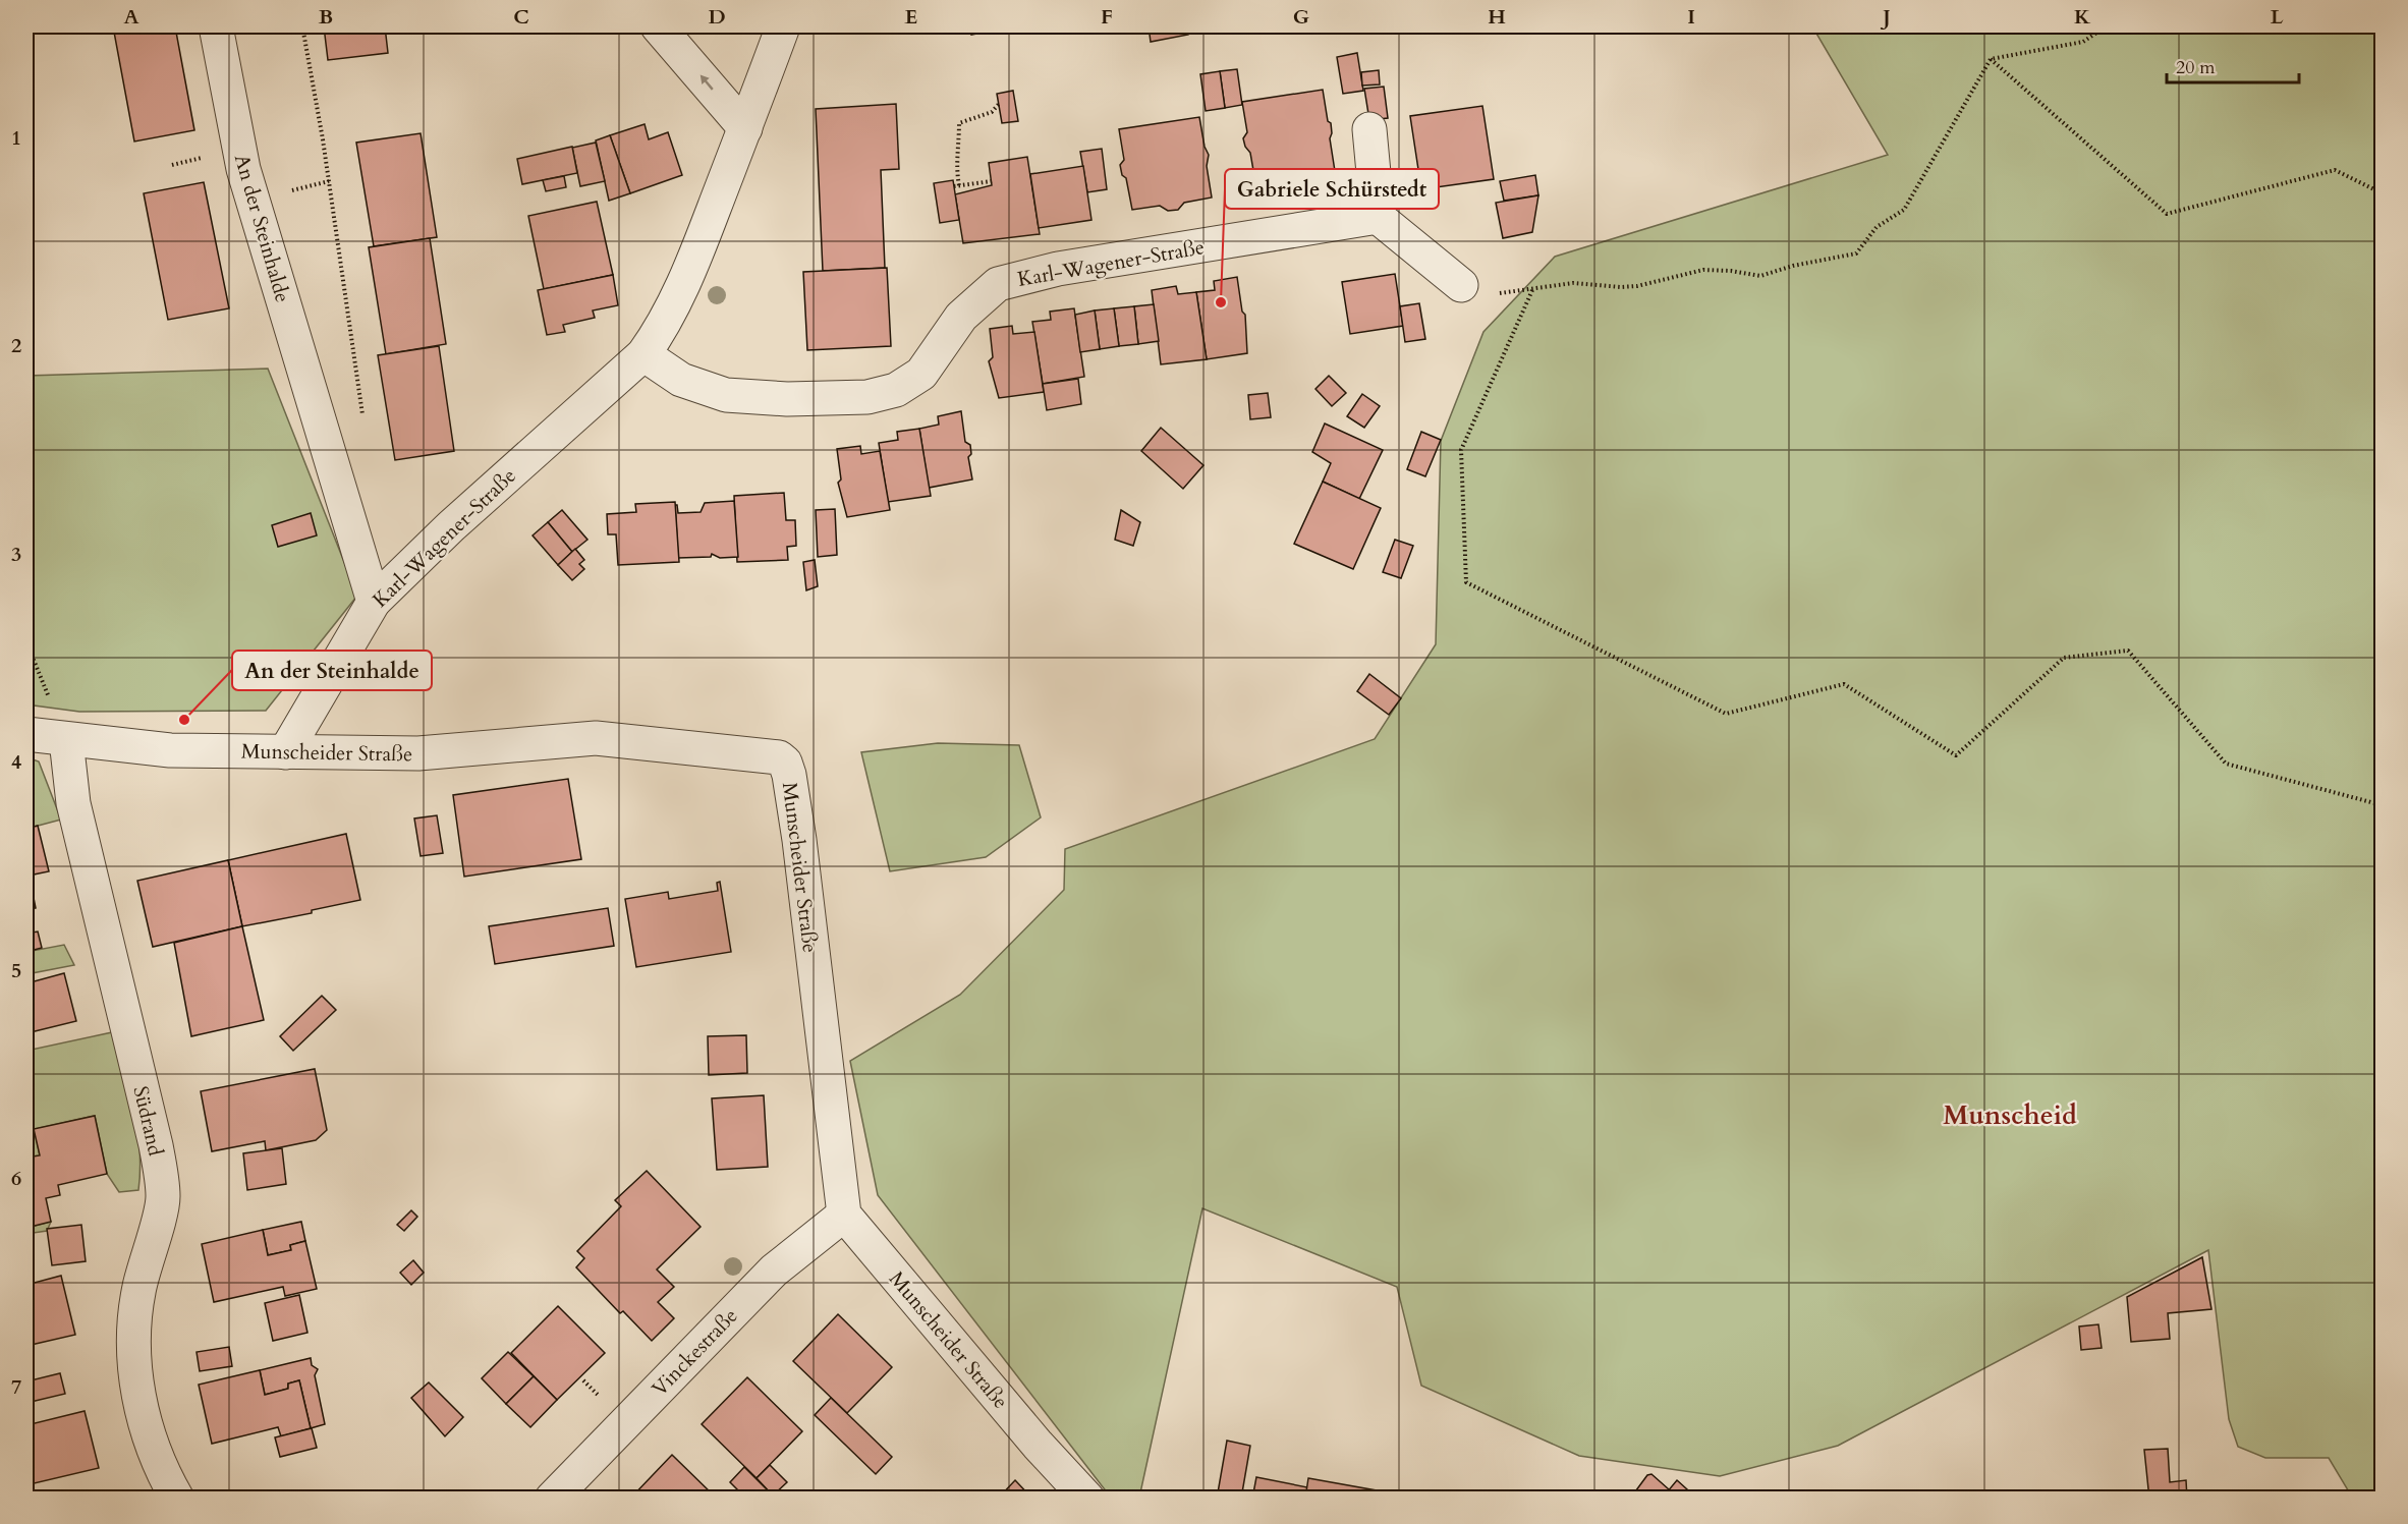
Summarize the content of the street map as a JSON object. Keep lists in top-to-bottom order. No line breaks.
{"streets":{"street":["An der Steinhalde","Karl-Wagener-Straße","Munscheider Straße","Südrand","Vinckestraße"]},"crossings":[["An der Steinhalde","Karl-Wagener-Straße"],["Karl-Wagener-Straße","Munscheider Straße"],["Munscheider Straße","Südrand"],["Munscheider Straße","Vinckestraße"]],"districts":["Munscheid"],"places":["Gabriele Schürstedt","An der Steinhalde"],"scale_bar":"20 m","grid":{"columns":["A","B","C","D","E","F","G","H","I","J","K","L"],"rows":["1","2","3","4","5","6","7"]}}
